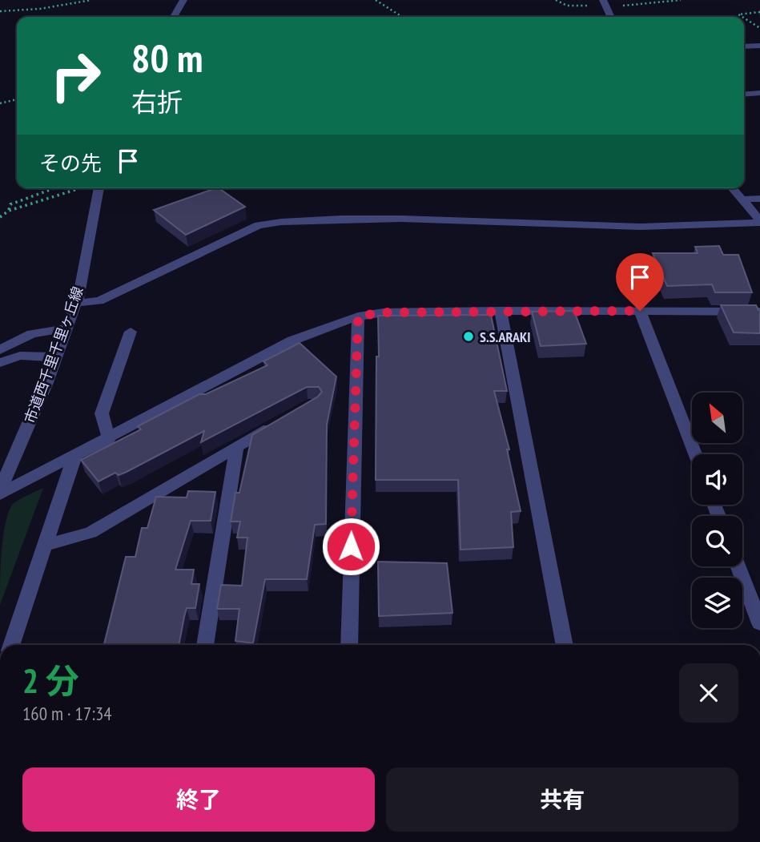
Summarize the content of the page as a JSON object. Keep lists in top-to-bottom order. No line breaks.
{"streets":{"street":["市道西千里千里ヶ丘線"]},"places":["S.S.ARAKI"],"north":"top left","page":{"turn":["80 m","右折"],"then":"その先","heading":["2 分","160 m · 17:34"],"buttons":["終了","共有"]}}
